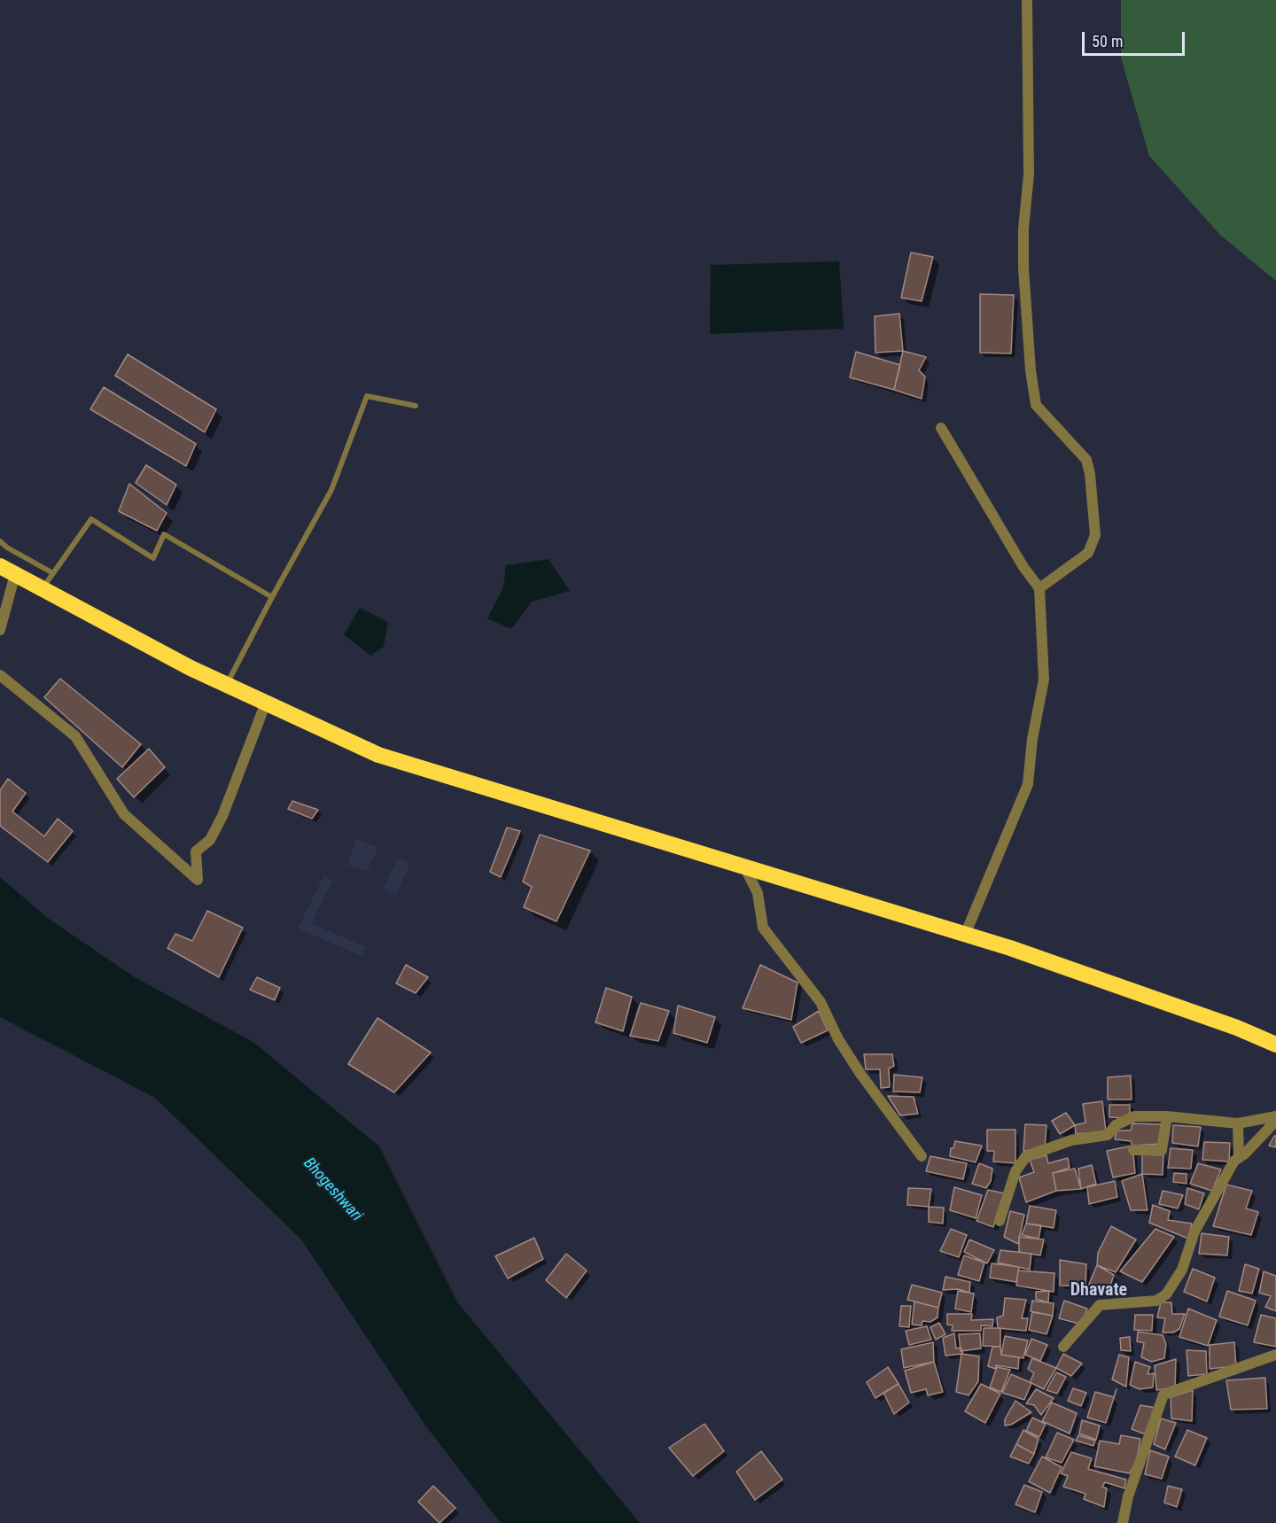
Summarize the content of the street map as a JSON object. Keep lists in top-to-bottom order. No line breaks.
{"districts":["Dhavate"],"water":["Bhogeshwari"],"scale_bar":"50 m"}
